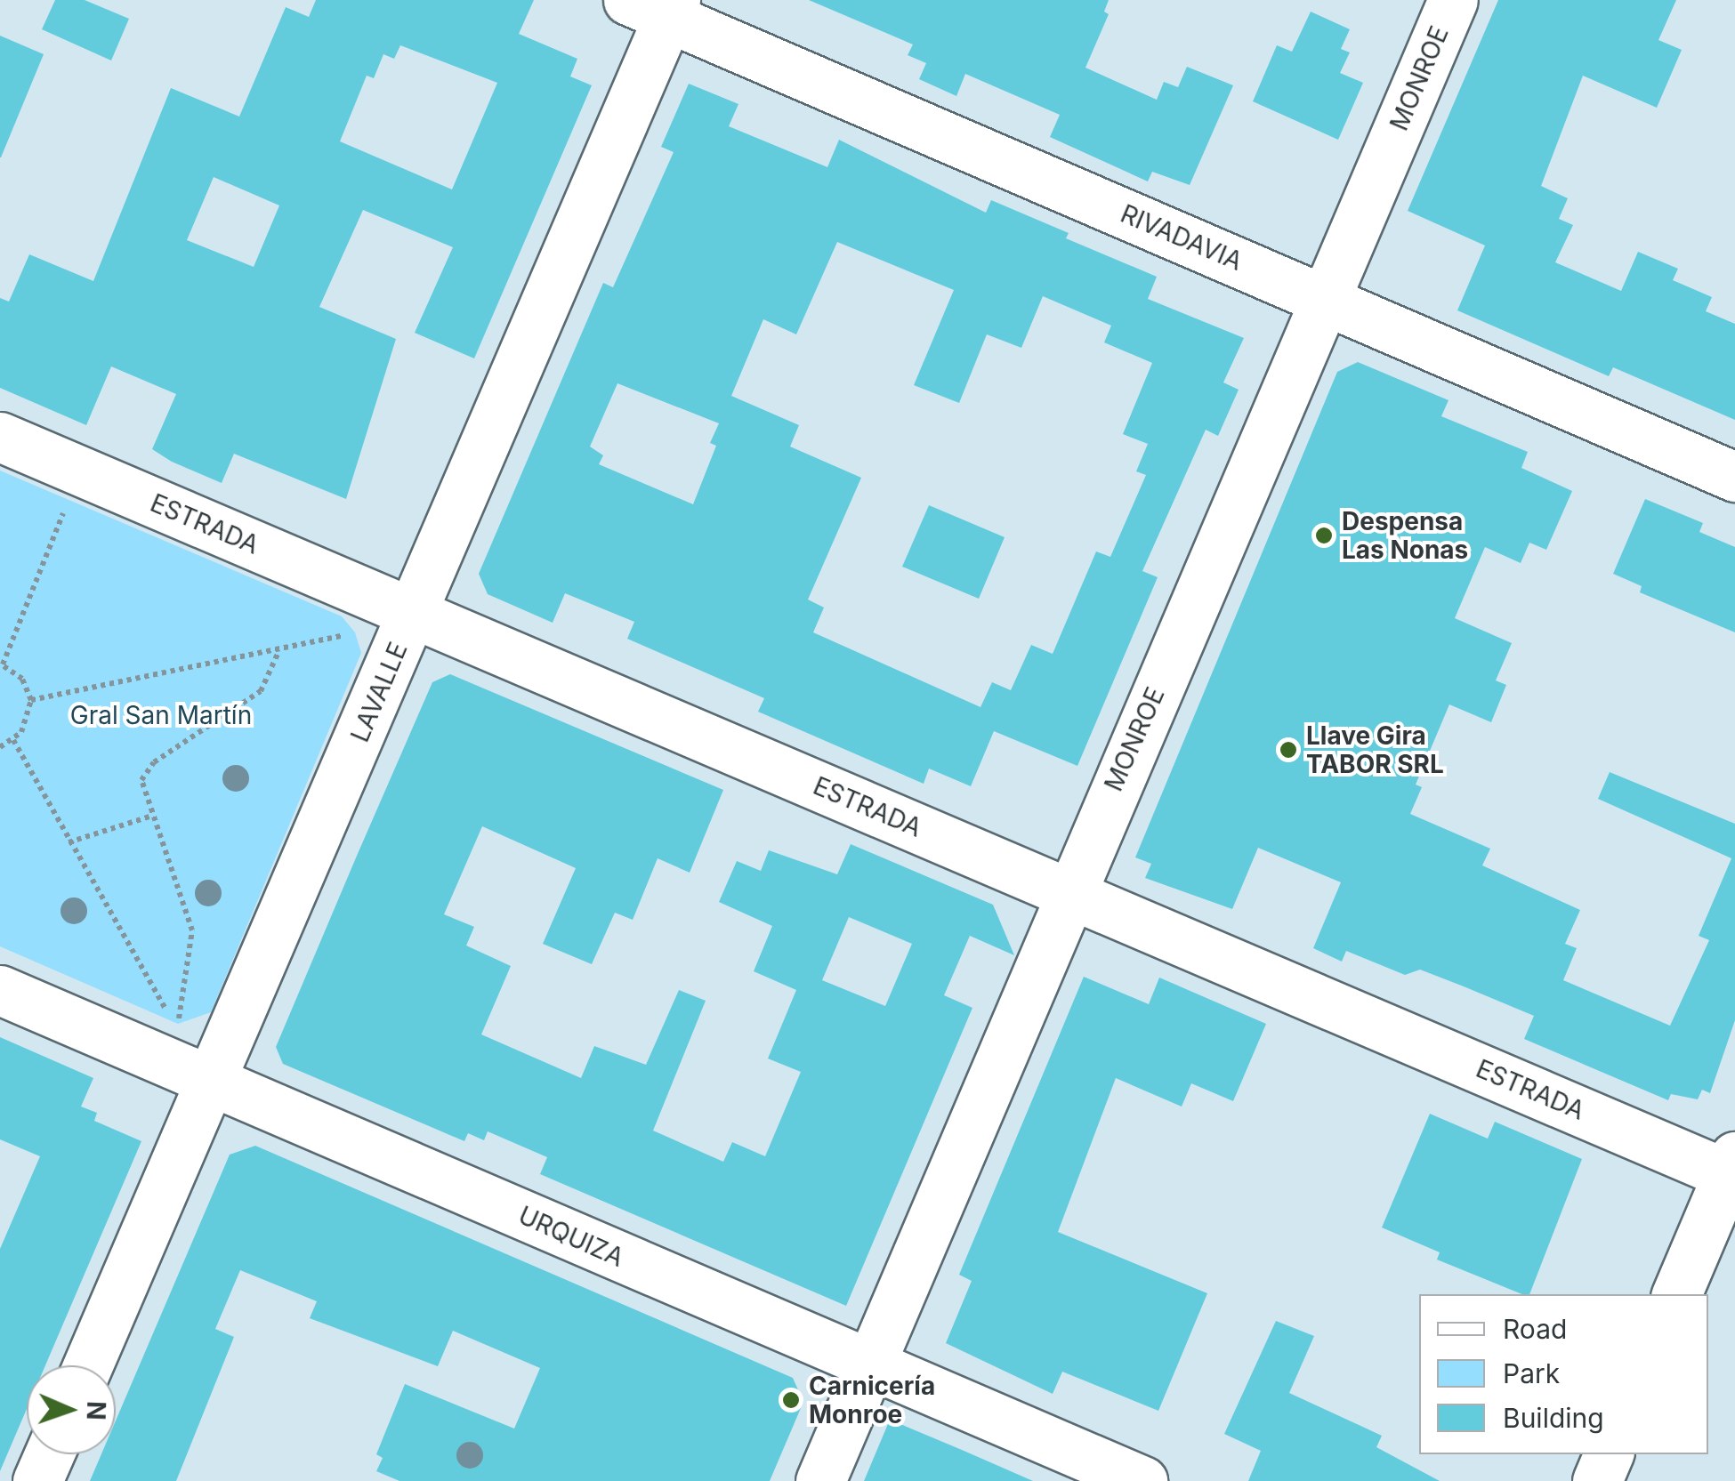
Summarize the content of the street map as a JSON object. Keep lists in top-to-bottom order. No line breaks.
{"streets":{"street":["MONROE","RIVADAVIA","ESTRADA","LAVALLE","URQUIZA"]},"crossings":[["MONROE","RIVADAVIA"],["MONROE","ESTRADA"],["MONROE","URQUIZA"],["RIVADAVIA","LAVALLE"],["ESTRADA","LAVALLE"],["LAVALLE","URQUIZA"]],"parks":["Gral San Martín"],"places":["Despensa Las Nonas","Llave Gira TABOR SRL","Carnicería Monroe"],"legend":["Road","Park","Building"],"north":"right"}
